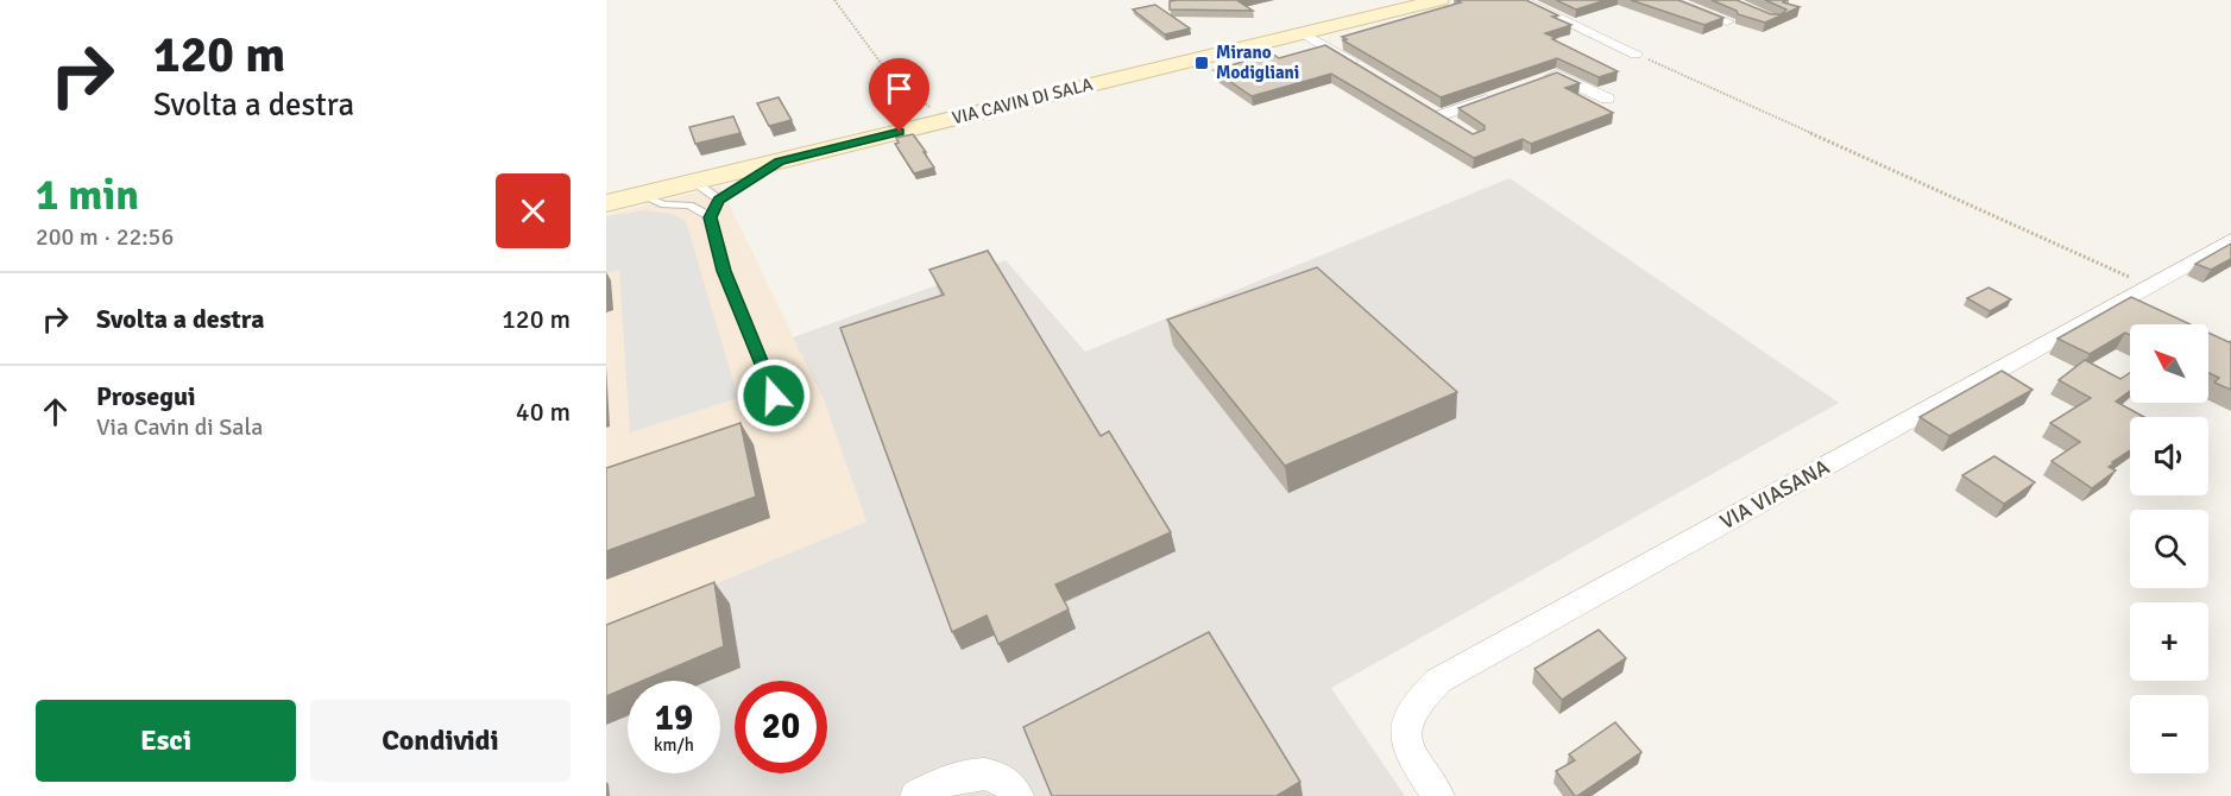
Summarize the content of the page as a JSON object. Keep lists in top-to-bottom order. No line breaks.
{"streets":{"main road":["VIA CAVIN DI SALA"],"street":["VIA VIASANA"]},"places":{"transit":["Mirano Modigliani"]},"north":"top left","page":{"turn":["120 m","Svolta a destra"],"heading":["1 min","200 m · 22:56"],"list":[{"name":"Svolta a destra","value":"120 m"},{"name":"Prosegui","note":"Via Cavin di Sala","value":"40 m"}],"map_buttons":["+","−"],"speed":"19 km/h","limit":"20","buttons":["Esci","Condividi"]}}
